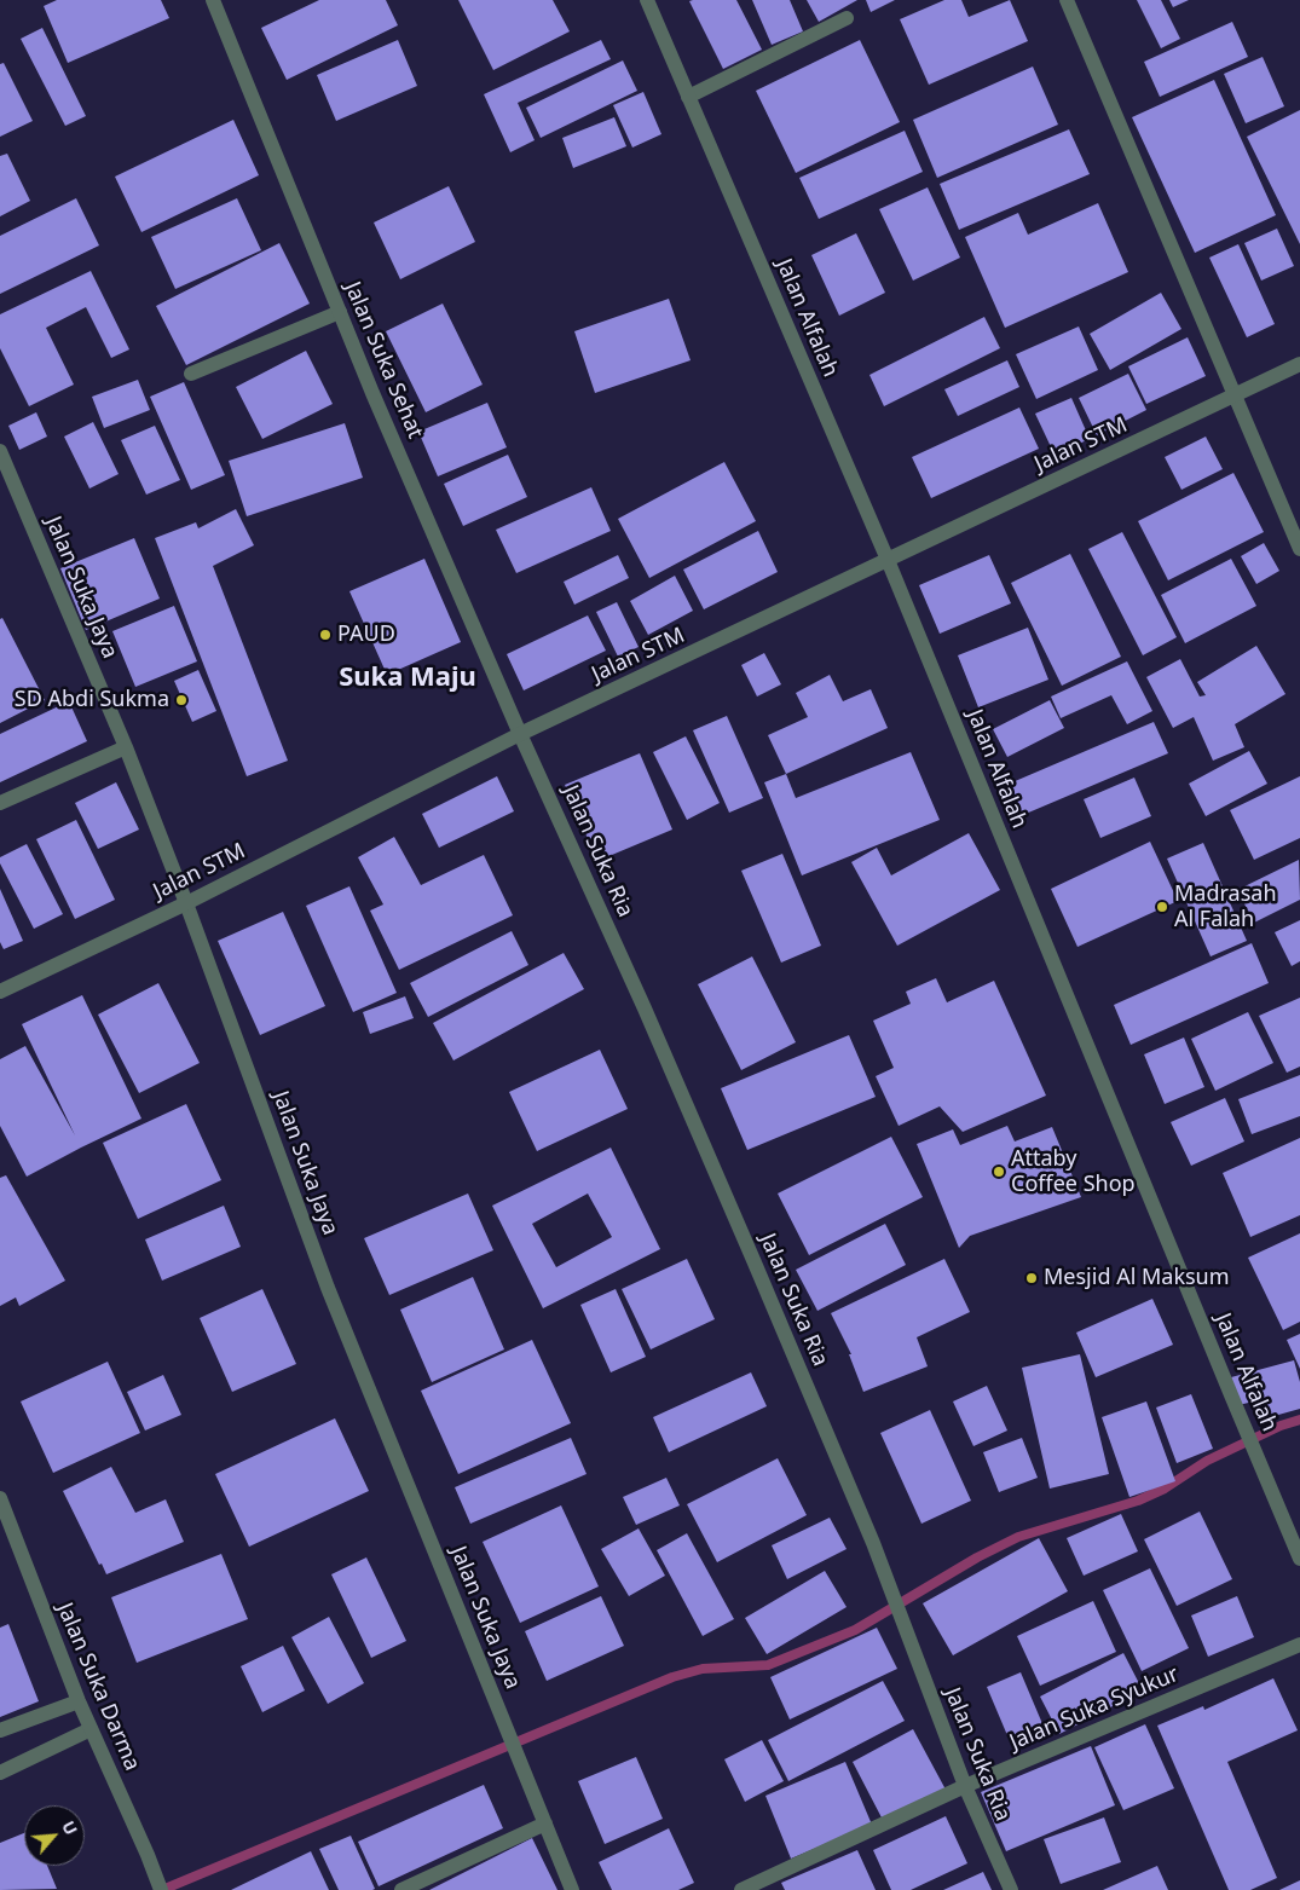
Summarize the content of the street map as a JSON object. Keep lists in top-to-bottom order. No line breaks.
{"streets":{"street":["Jalan Alfalah","Jalan Suka Sehat","Jalan STM","Jalan Suka Jaya","Jalan Suka Ria","Jalan Suka Darma","Jalan Suka Syukur"]},"crossings":[["Jalan Alfalah","Jalan STM"],["Jalan Suka Sehat","Jalan STM"],["Jalan Suka Sehat","Jalan Suka Ria"],["Jalan STM","Jalan Suka Jaya"],["Jalan STM","Jalan Suka Ria"],["Jalan Suka Ria","Jalan Suka Syukur"]],"districts":["Suka Maju"],"places":["PAUD","SD Abdi Sukma","Madrasah Al Falah","Attaby Coffee Shop","Mesjid Al Maksum"],"north":"top right"}
